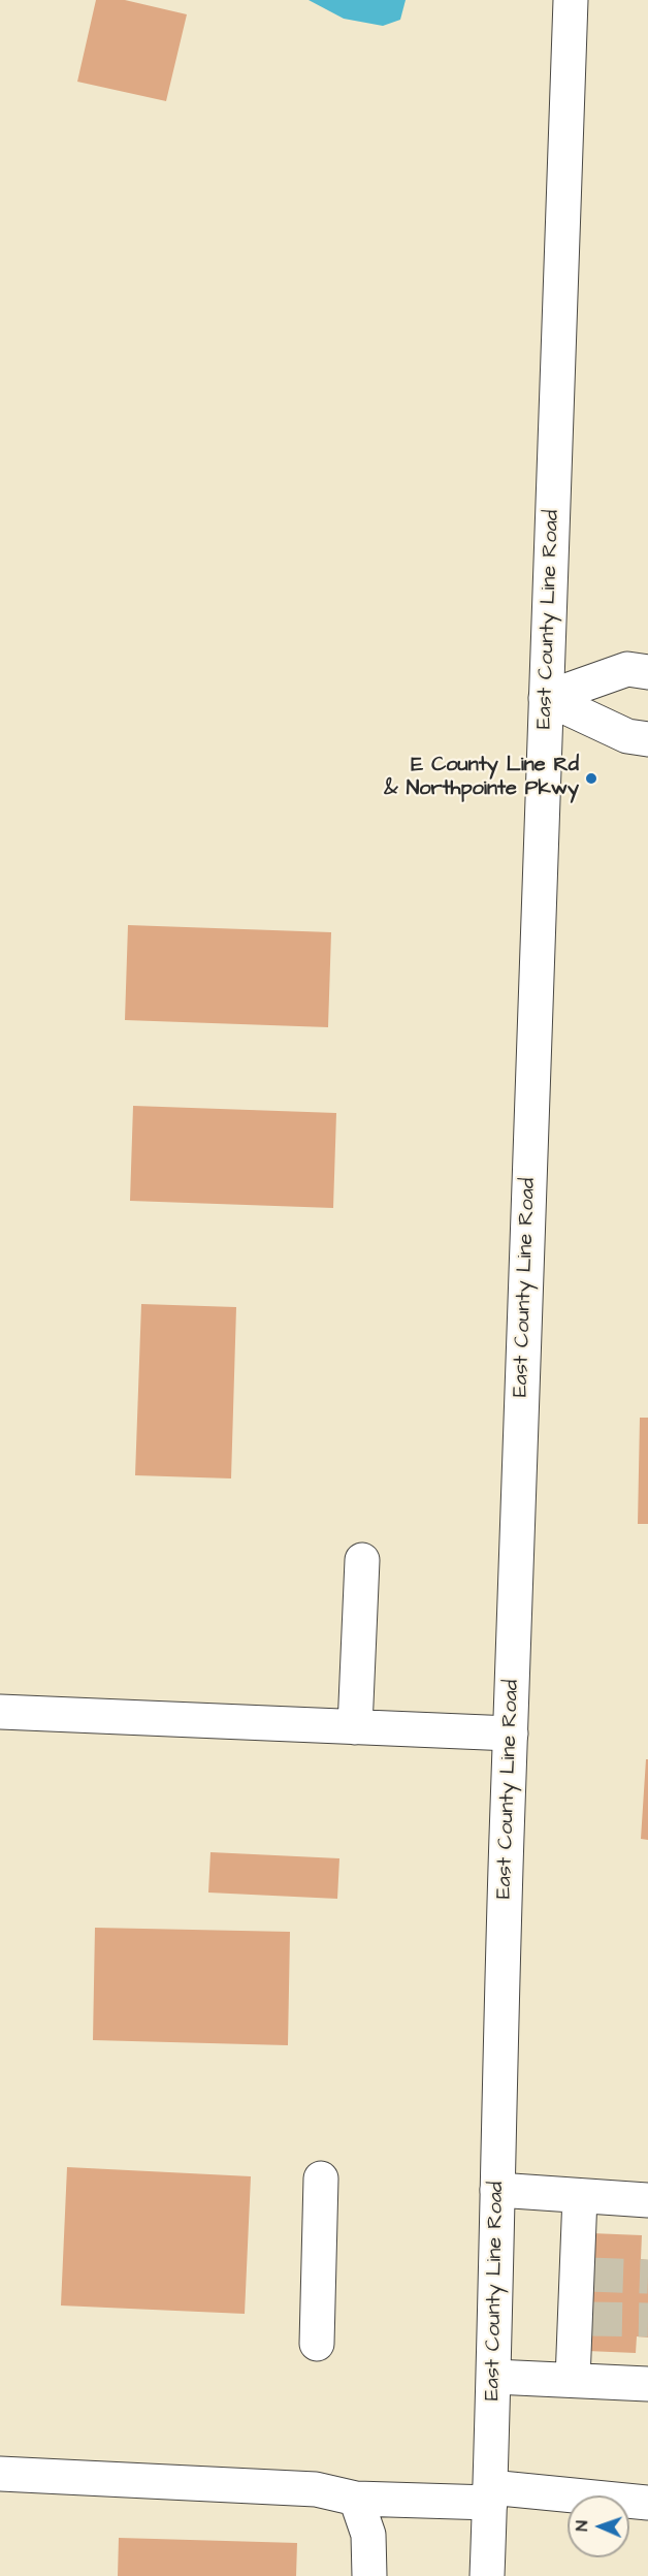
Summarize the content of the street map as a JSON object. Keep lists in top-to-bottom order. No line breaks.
{"streets":{"main road":["East County Line Road"]},"places":["E County Line Rd & Northpointe Pkwy"],"north":"left"}
